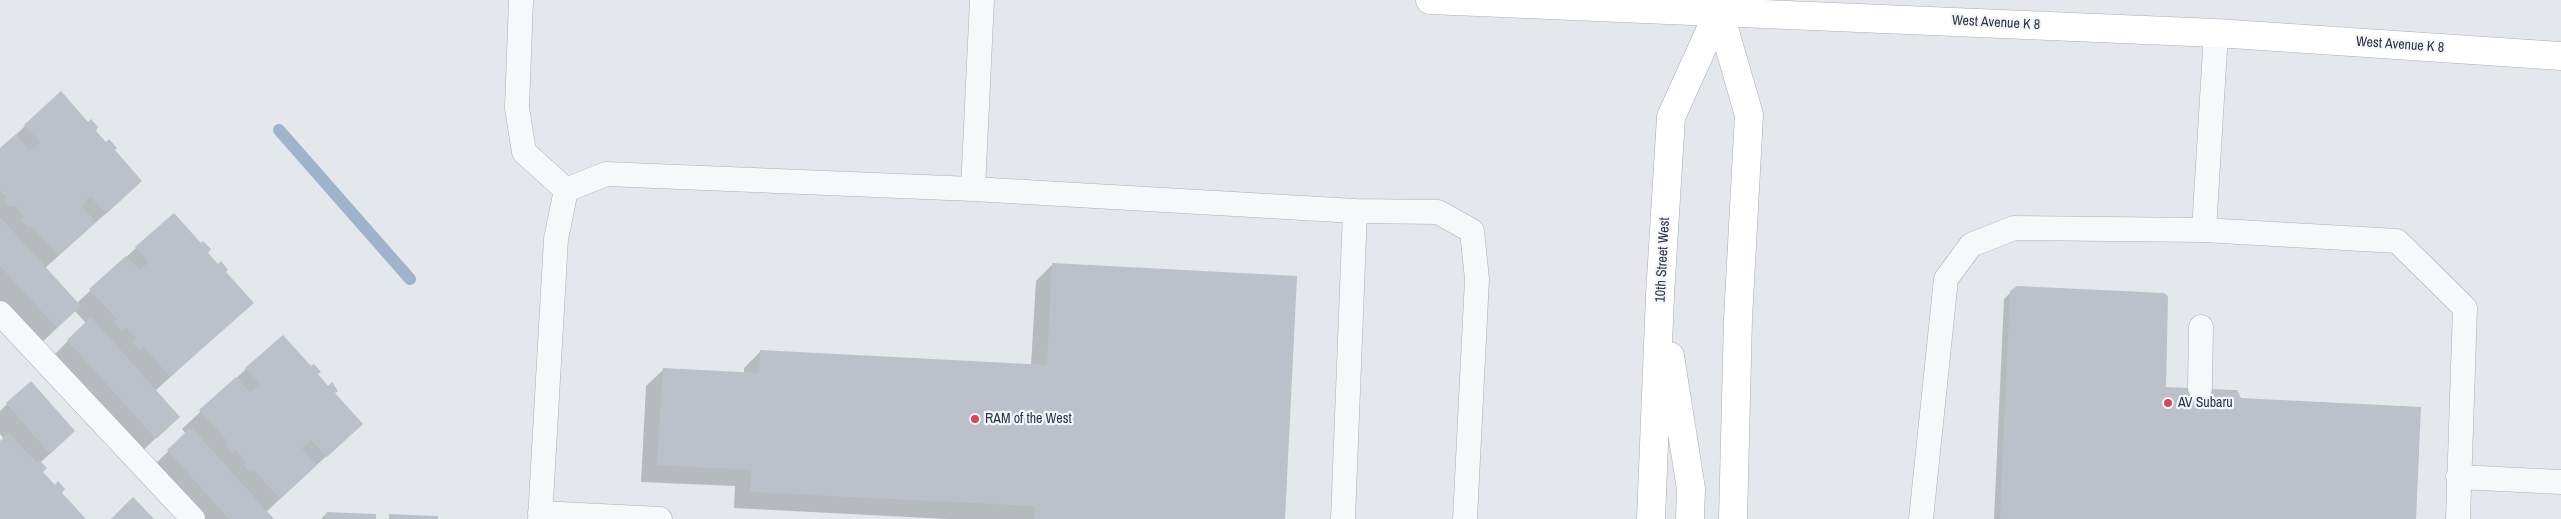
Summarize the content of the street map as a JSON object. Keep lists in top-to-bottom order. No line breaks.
{"streets":{"main road":["West Avenue K 8","10th Street West"]},"crossings":[["West Avenue K 8","10th Street West"]],"places":["AV Subaru","RAM of the West"]}
